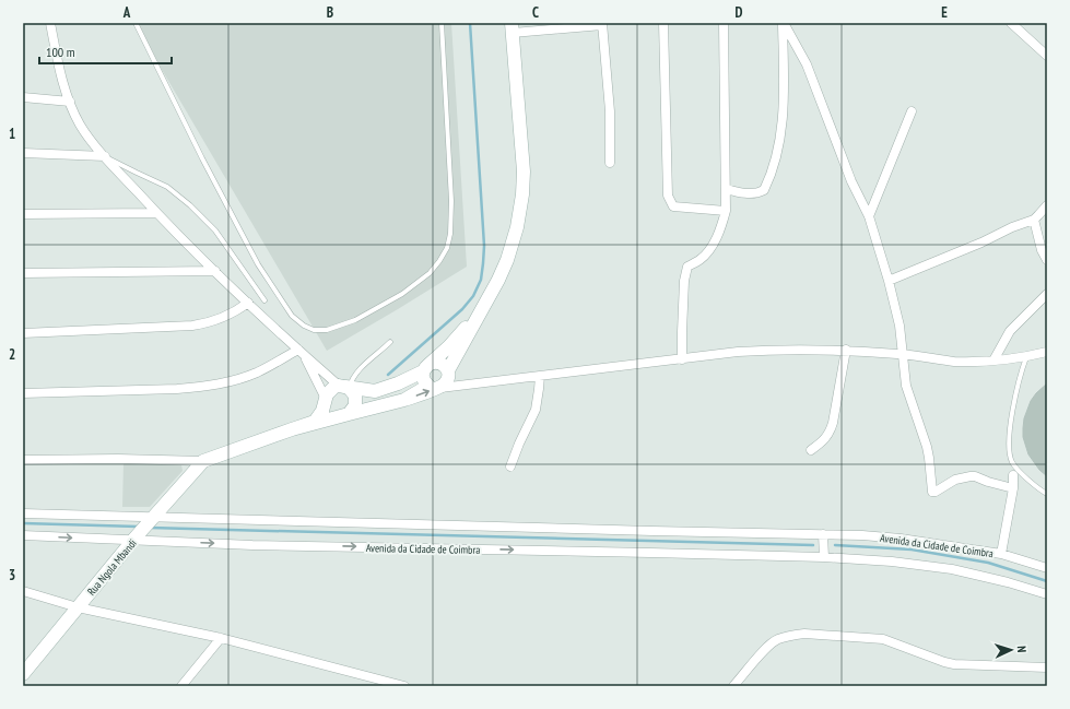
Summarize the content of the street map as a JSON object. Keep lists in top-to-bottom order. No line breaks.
{"streets":{"street":["Avenida da Cidade de Coimbra","Rua Ngola Mbandi"]},"crossings":[["Avenida da Cidade de Coimbra","Rua Ngola Mbandi"]],"scale_bar":"100 m","north":"right","grid":{"columns":["A","B","C","D","E"],"rows":["1","2","3"]}}
